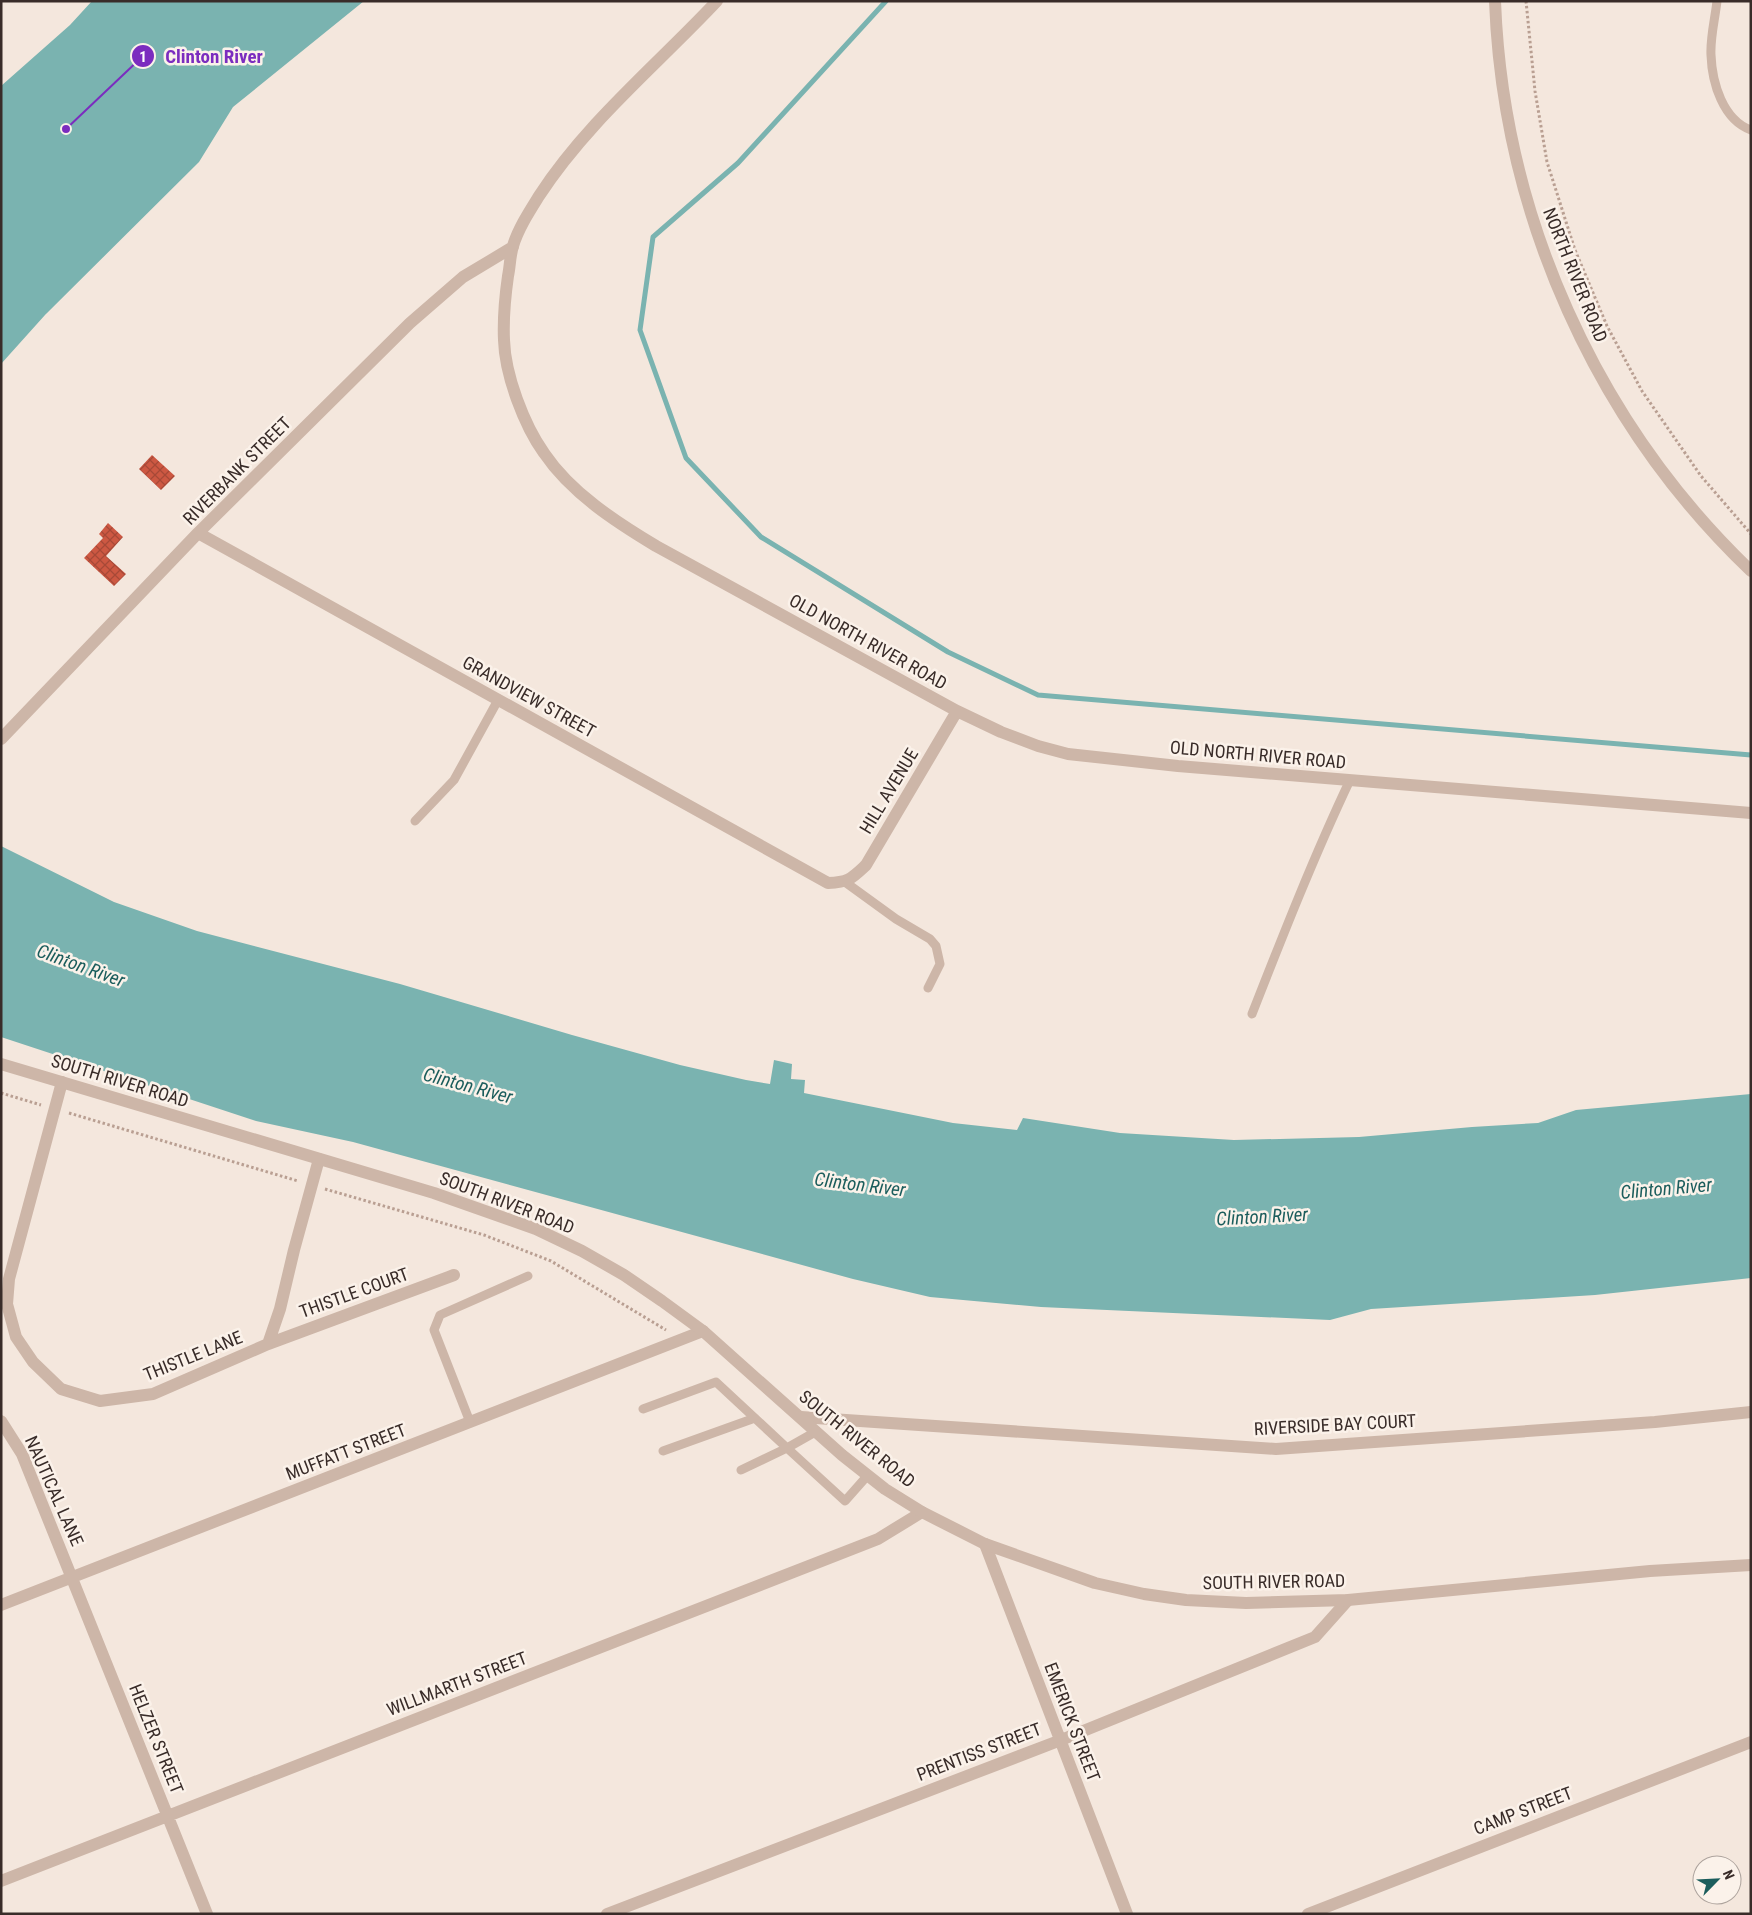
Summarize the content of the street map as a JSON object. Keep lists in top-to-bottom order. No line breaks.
{"streets":{"street":["NORTH RIVER ROAD","RIVERBANK STREET","OLD NORTH RIVER ROAD","GRANDVIEW STREET","HILL AVENUE","SOUTH RIVER ROAD","THISTLE COURT","THISTLE LANE","RIVERSIDE BAY COURT","MUFFATT STREET","NAUTICAL LANE","WILLMARTH STREET","EMERICK STREET","HELZER STREET","PRENTISS STREET","CAMP STREET"]},"crossings":[["RIVERBANK STREET","OLD NORTH RIVER ROAD"],["RIVERBANK STREET","GRANDVIEW STREET"],["OLD NORTH RIVER ROAD","HILL AVENUE"],["GRANDVIEW STREET","HILL AVENUE"],["SOUTH RIVER ROAD","THISTLE LANE"],["SOUTH RIVER ROAD","RIVERSIDE BAY COURT"],["SOUTH RIVER ROAD","MUFFATT STREET"],["SOUTH RIVER ROAD","WILLMARTH STREET"],["SOUTH RIVER ROAD","EMERICK STREET"],["SOUTH RIVER ROAD","PRENTISS STREET"],["THISTLE COURT","THISTLE LANE"],["MUFFATT STREET","NAUTICAL LANE"],["MUFFATT STREET","HELZER STREET"],["NAUTICAL LANE","HELZER STREET"],["WILLMARTH STREET","HELZER STREET"],["EMERICK STREET","PRENTISS STREET"]],"water":["Clinton River"],"places":["Clinton River"],"north":"top right"}
